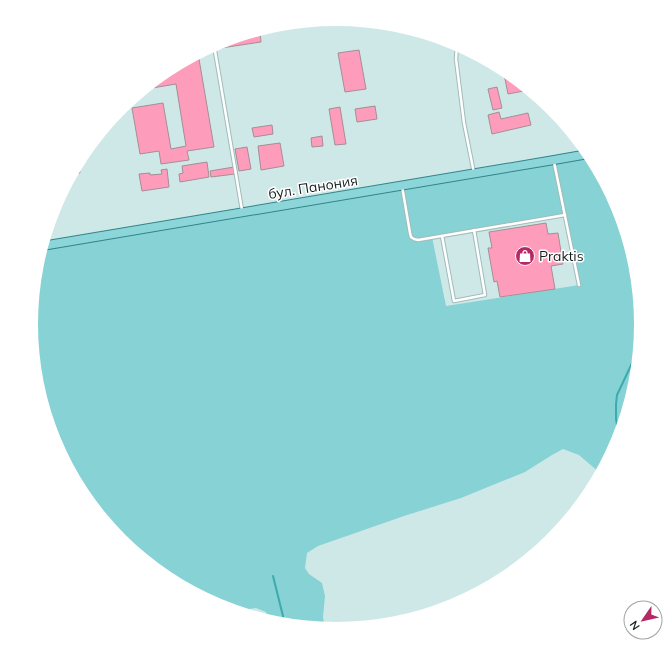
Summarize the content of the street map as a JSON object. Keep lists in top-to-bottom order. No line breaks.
{"streets":{"main road":["бул. Панония"]},"places":{"shop":["Praktis"]},"north":"bottom left"}
